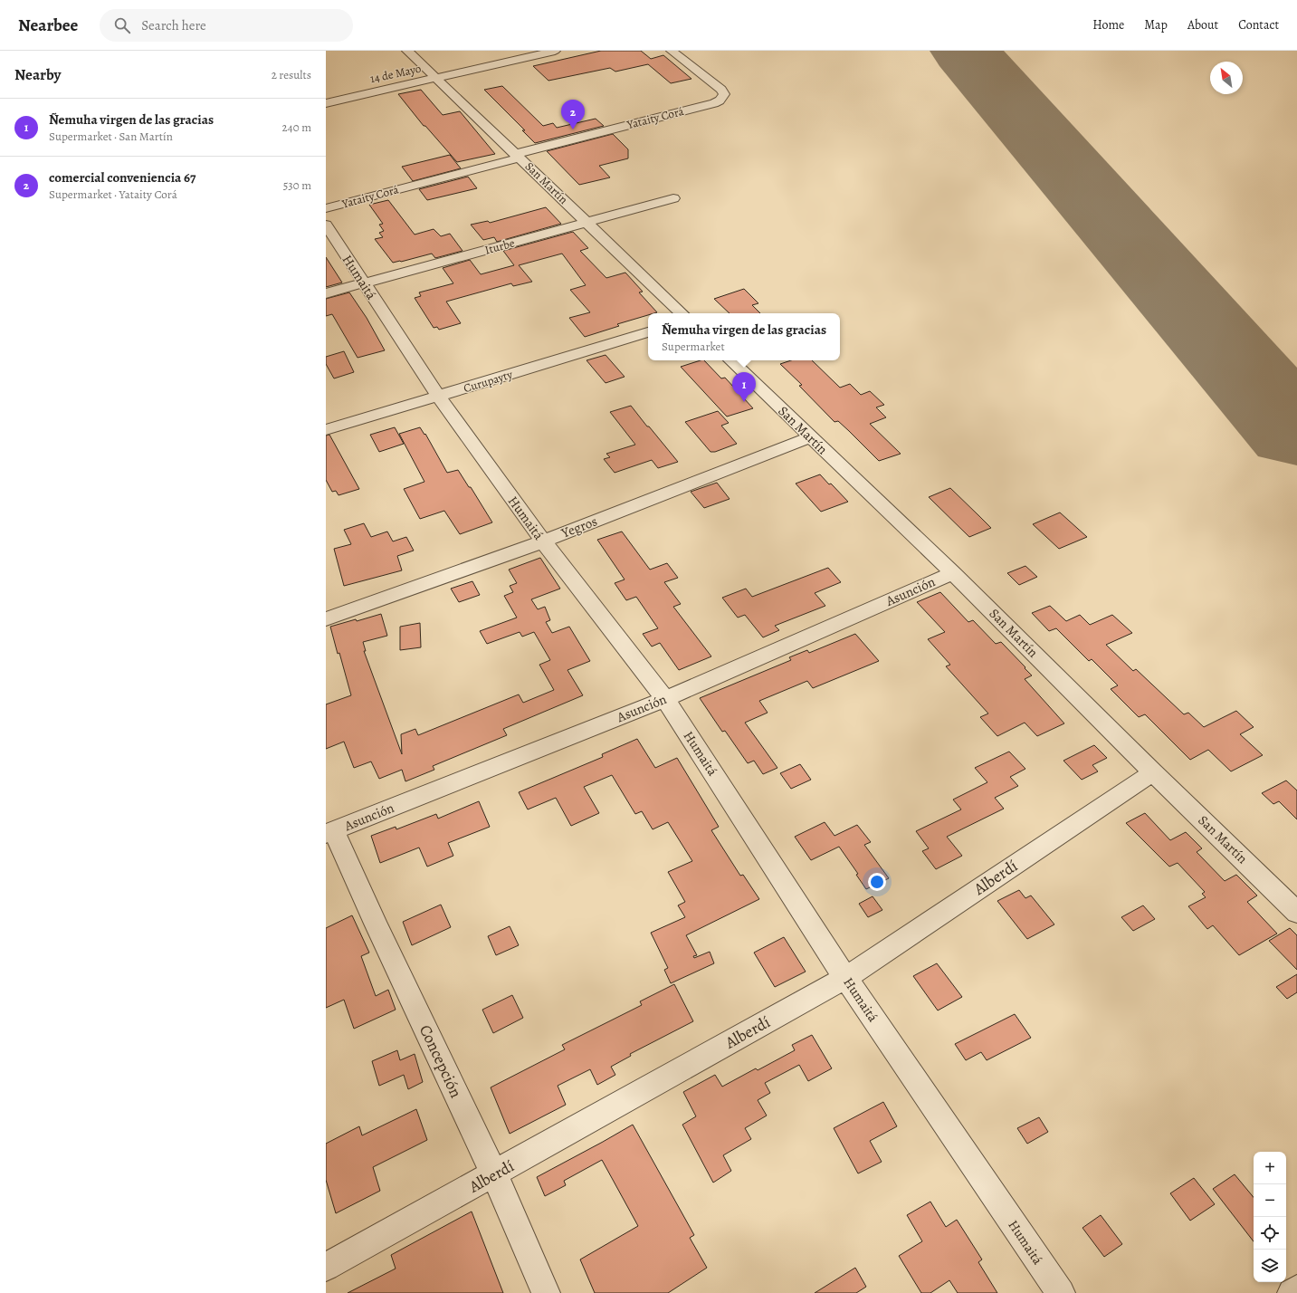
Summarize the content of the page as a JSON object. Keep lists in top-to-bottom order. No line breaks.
{"streets":{"street":["14 de Mayo","Yataity Corá","San Martín","Iturbe","Humaitá","Curupayty","Yegros","Asunción","Alberdí","Concepción"]},"crossings":[["14 de Mayo","San Martín"],["Yataity Corá","San Martín"],["San Martín","Iturbe"],["San Martín","Yegros"],["San Martín","Asunción"],["San Martín","Alberdí"],["Iturbe","Humaitá"],["Humaitá","Curupayty"],["Humaitá","Yegros"],["Humaitá","Asunción"],["Humaitá","Alberdí"],["Asunción","Concepción"],["Alberdí","Concepción"]],"north":"top left","page":{"header":"Nearbee","search":"Search here","nav":["Home","Map","About","Contact"],"heading":["Nearby","2 results"],"list":[{"mark":"1","name":"Ñemuha virgen de las gracias","note":"Supermarket · San Martín","value":"240 m"},{"mark":"2","name":"comercial conveniencia 67","note":"Supermarket · Yataity Corá","value":"530 m"}],"pins":["2","1"],"popup":["Ñemuha virgen de las gracias","Supermarket"],"map_buttons":["+","−"]}}
